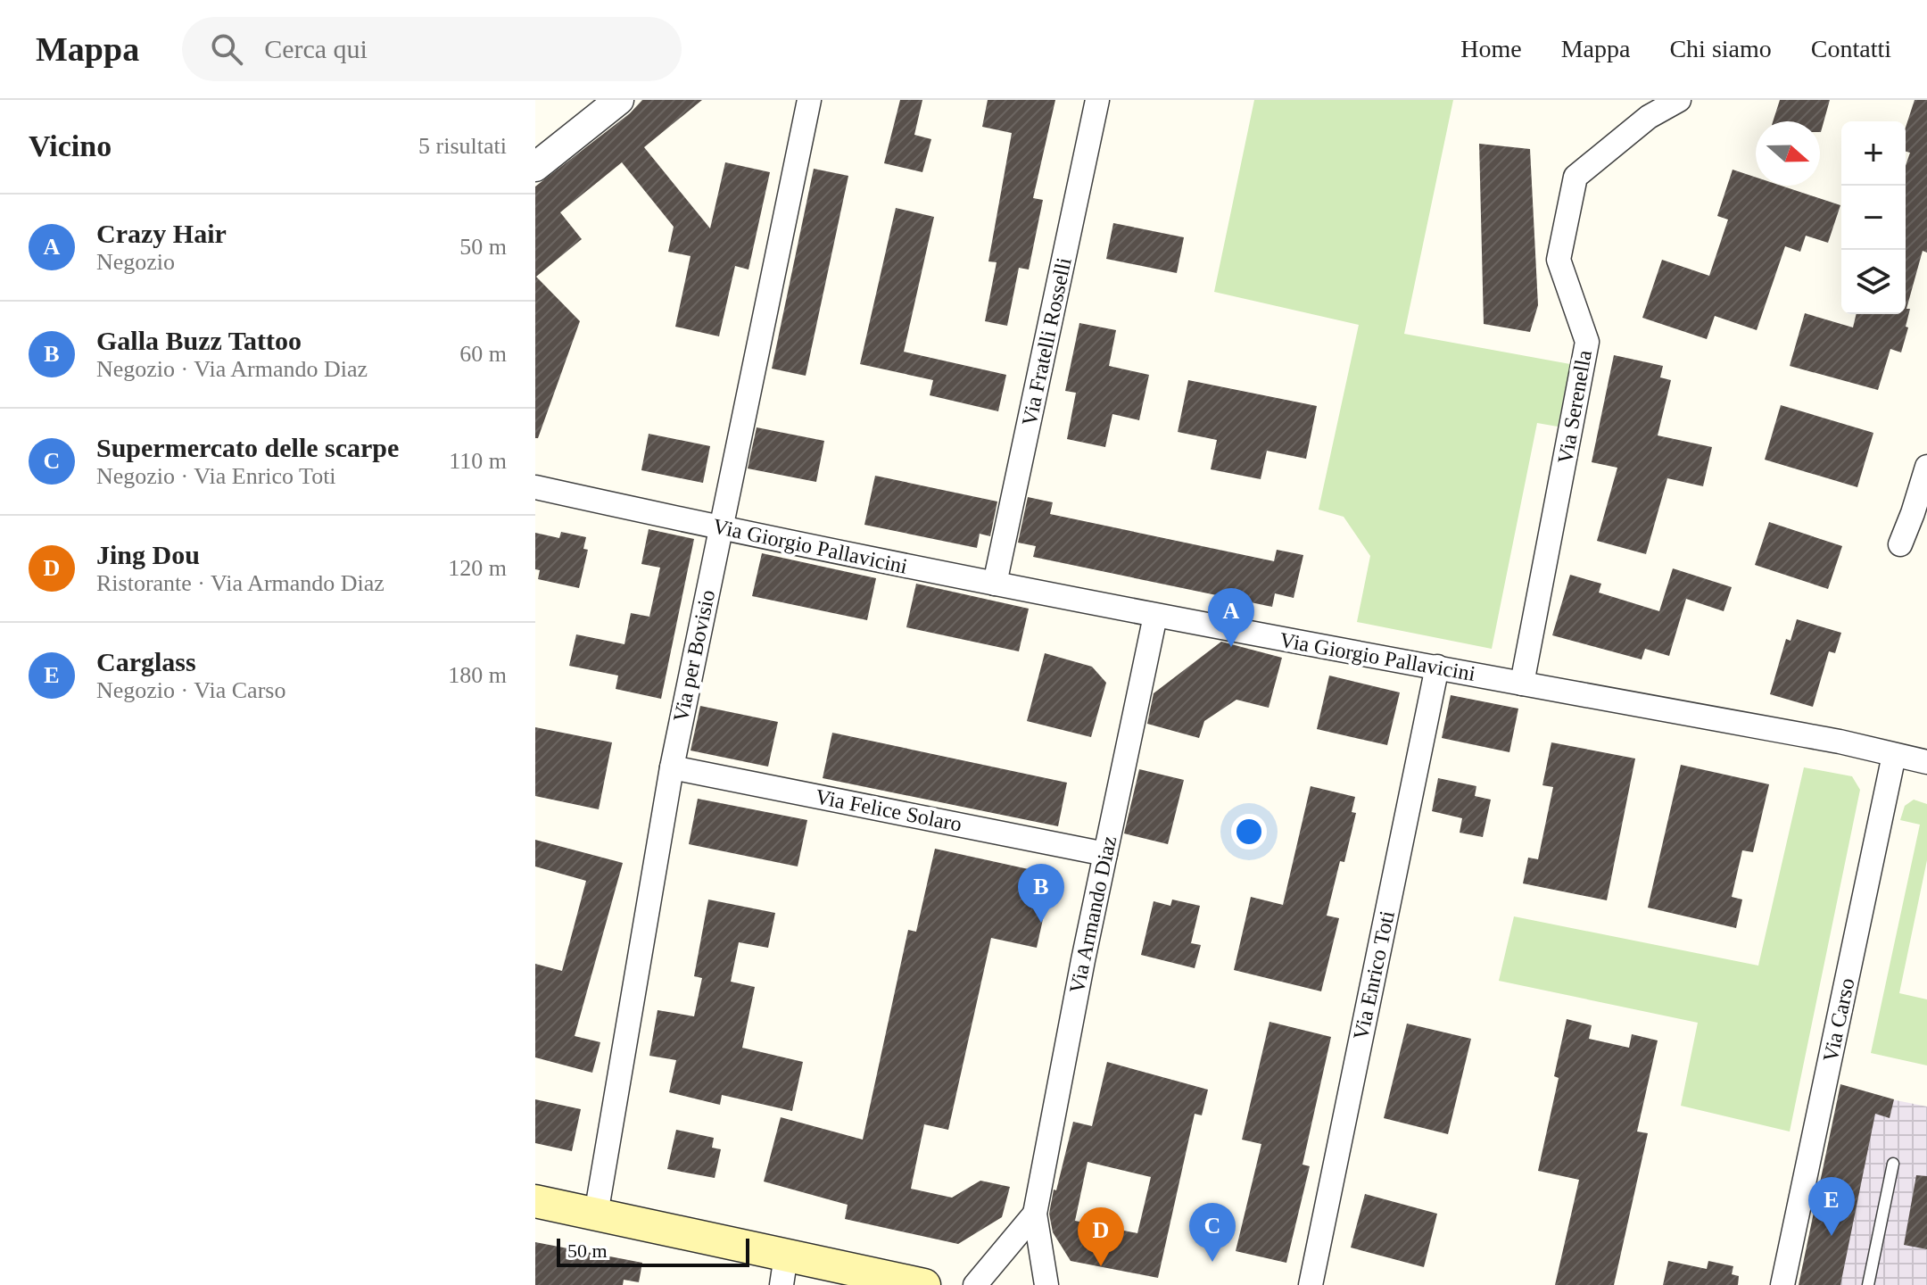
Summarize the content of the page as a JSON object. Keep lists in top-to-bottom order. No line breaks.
{"streets":{"street":["Via Fratelli Rosselli","Via Serenella","Via Giorgio Pallavicini","Via per Bovisio","Via Felice Solaro","Via Armando Diaz","Via Enrico Toti","Via Carso"]},"crossings":[["Via Fratelli Rosselli","Via Giorgio Pallavicini"],["Via Serenella","Via Giorgio Pallavicini"],["Via Giorgio Pallavicini","Via per Bovisio"],["Via Giorgio Pallavicini","Via Armando Diaz"],["Via Giorgio Pallavicini","Via Enrico Toti"],["Via Giorgio Pallavicini","Via Carso"],["Via per Bovisio","Via Felice Solaro"],["Via Felice Solaro","Via Armando Diaz"]],"scale_bar":"50 m","north":"right","page":{"header":"Mappa","search":"Cerca qui","nav":["Home","Mappa","Chi siamo","Contatti"],"heading":["Vicino","5 risultati"],"map_buttons":["+","−"],"list":[{"mark":"A","name":"Crazy Hair","note":"Negozio","value":"50 m"},{"mark":"B","name":"Galla Buzz Tattoo","note":"Negozio · Via Armando Diaz","value":"60 m"},{"mark":"C","name":"Supermercato delle scarpe","note":"Negozio · Via Enrico Toti","value":"110 m"},{"mark":"D","name":"Jing Dou","note":"Ristorante · Via Armando Diaz","value":"120 m"},{"mark":"E","name":"Carglass","note":"Negozio · Via Carso","value":"180 m"}],"pins":["A","B","E","C","D"],"scale":"50 m"}}
